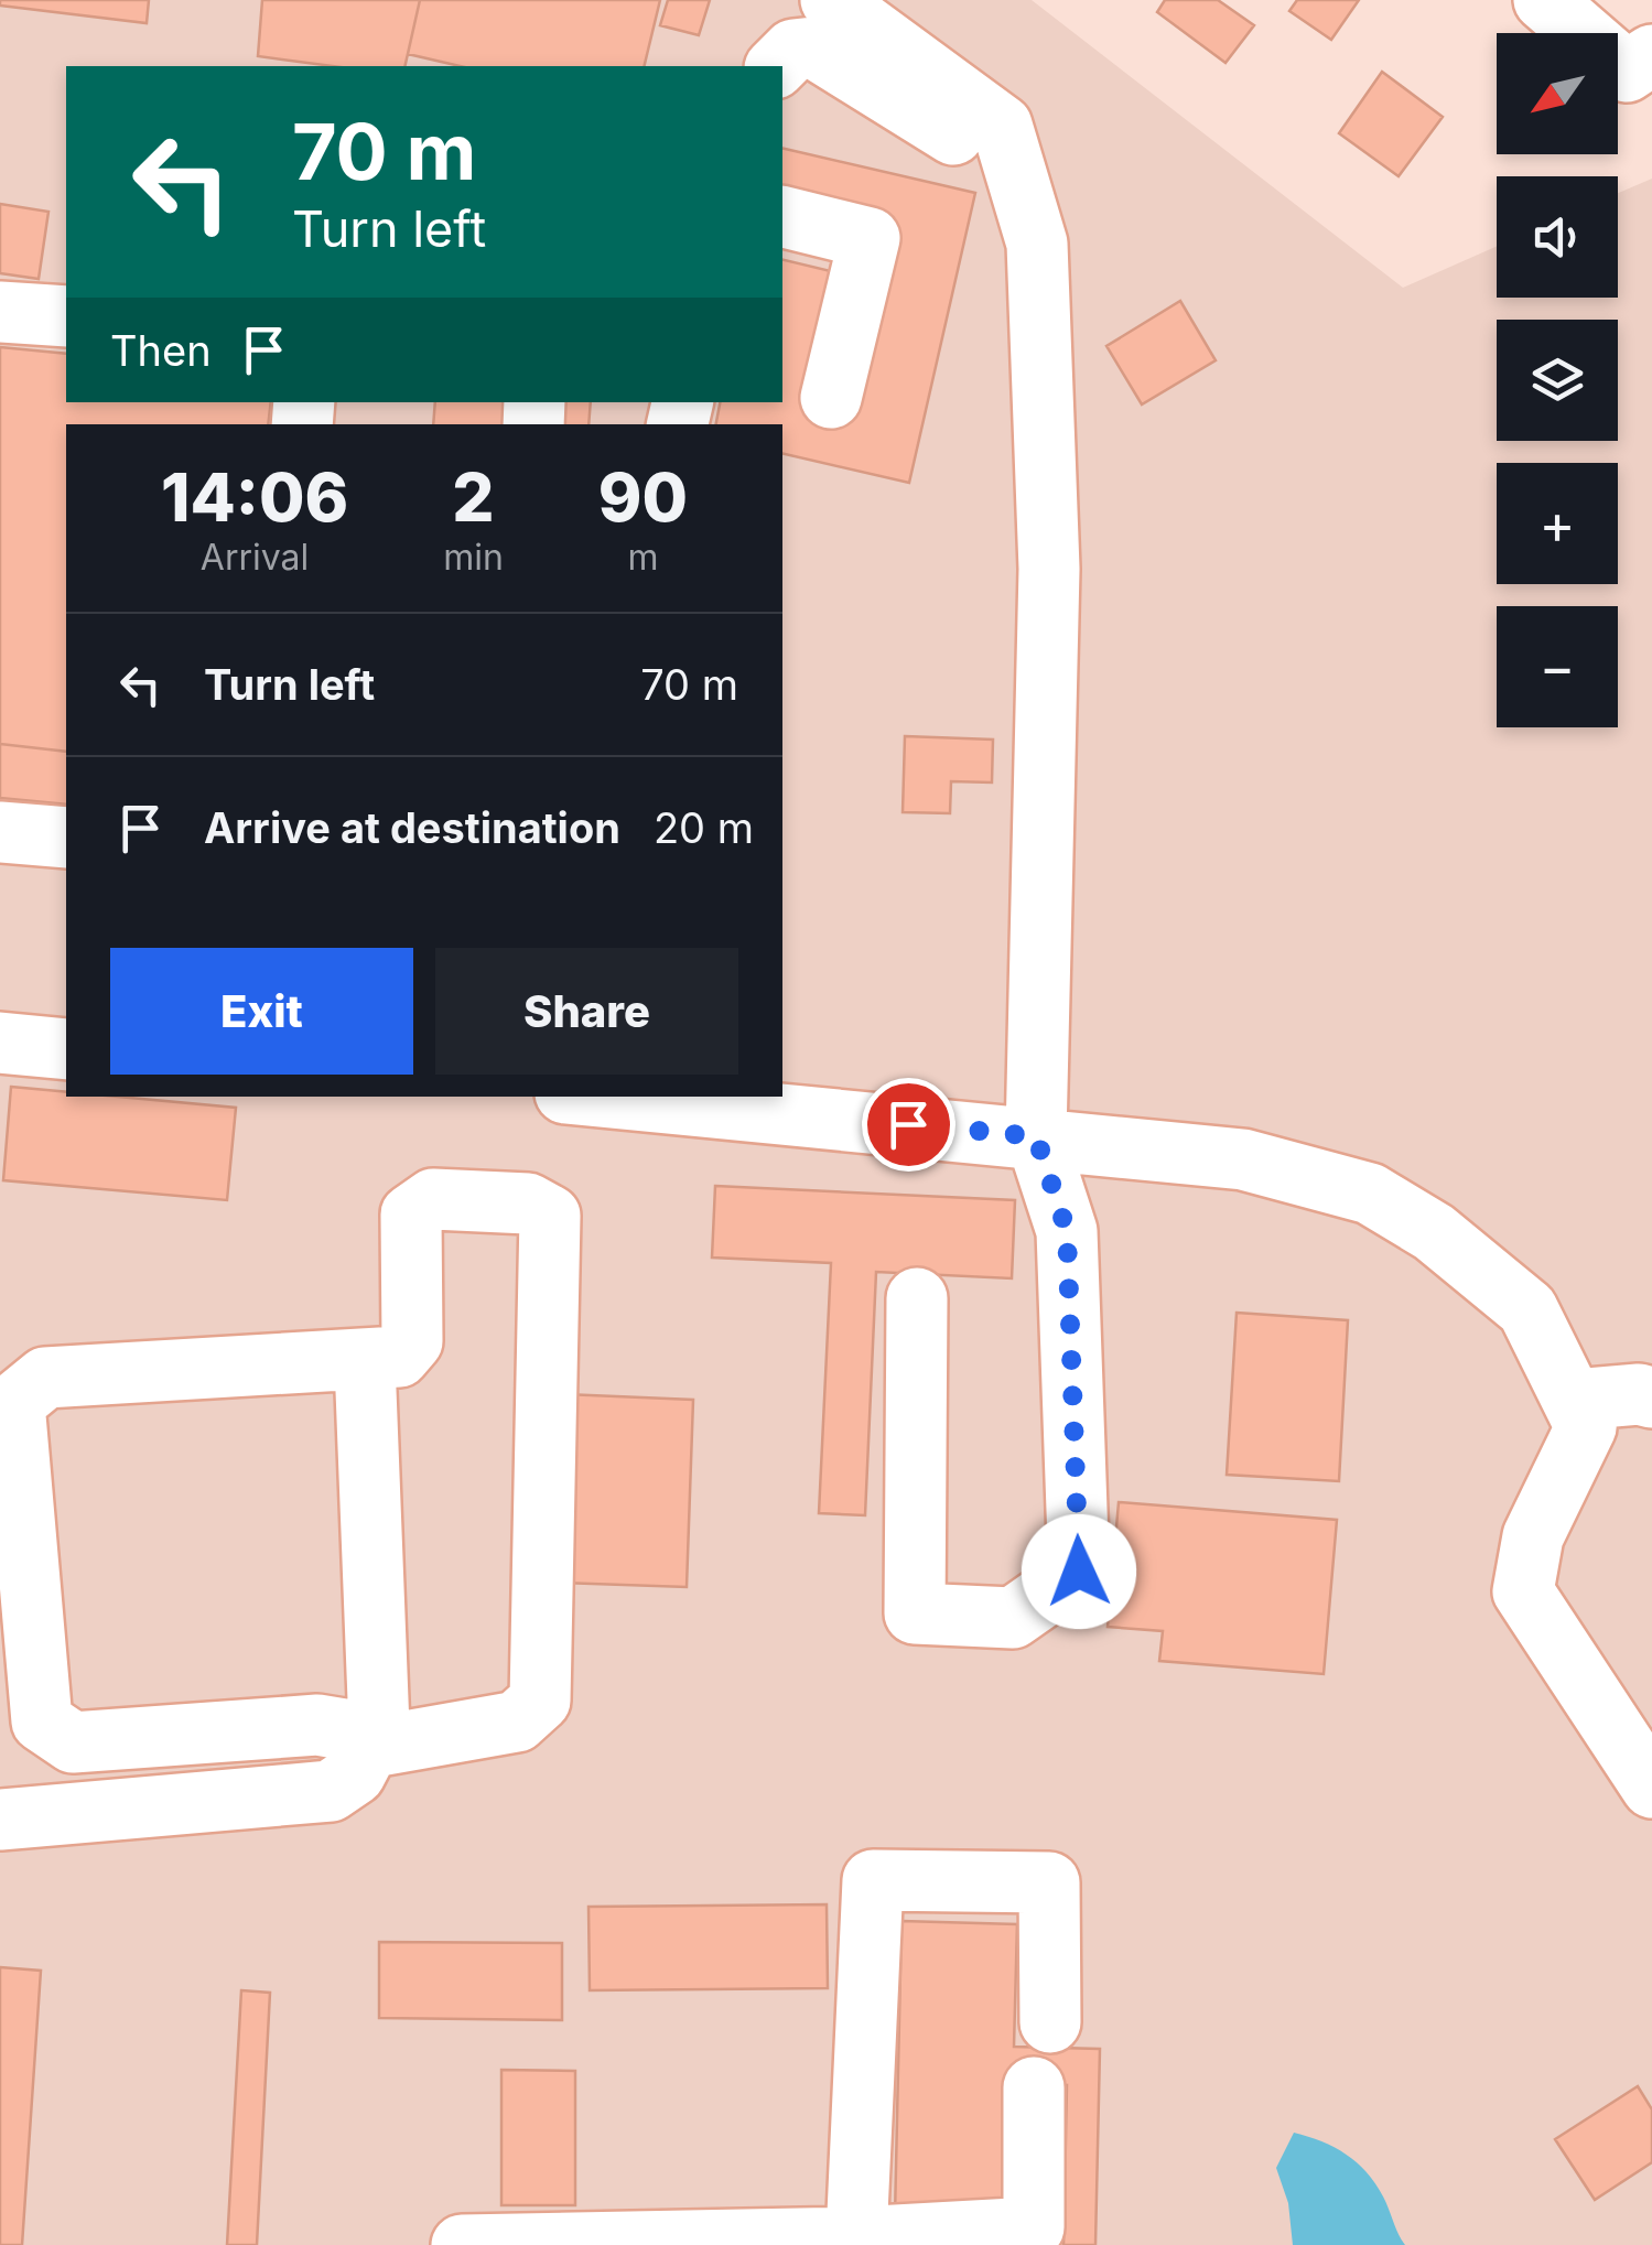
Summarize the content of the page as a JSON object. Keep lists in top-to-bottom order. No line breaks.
{"north":"bottom left","page":{"map_buttons":["+","−"],"turn":["70 m","Turn left"],"then":"Then","eta":["14:06","Arrival","2","min","90","m"],"list":[{"name":"Turn left","value":"70 m"},{"name":"Arrive at destination","value":"20 m"}],"buttons":["Exit","Share"]}}
